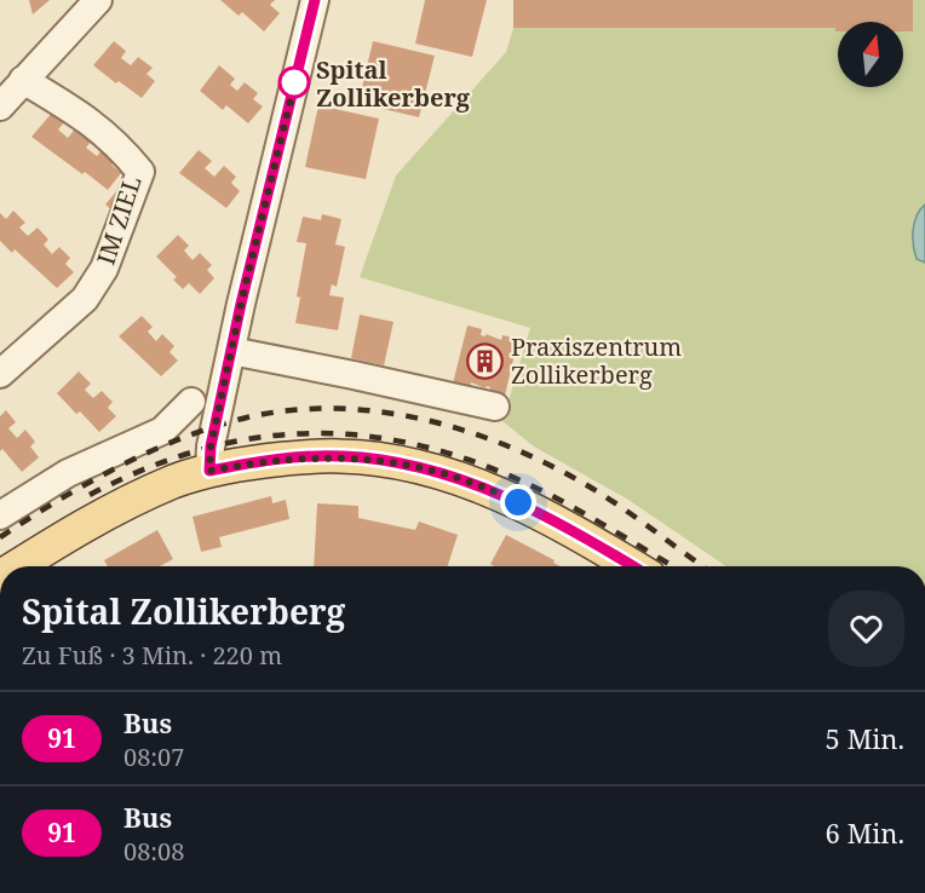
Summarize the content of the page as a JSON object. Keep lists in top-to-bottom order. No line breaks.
{"streets":{"street":["IM ZIEL"]},"places":{"other":["Spital Zollikerberg"],"building":["Praxiszentrum Zollikerberg"]},"lines":["bus line 91"],"north":"top","page":{"heading":["Spital Zollikerberg","Zu Fuß · 3 Min. · 220 m"],"list":[{"mark":"91","name":"Bus","note":"08:07","value":"5 Min."},{"mark":"91","name":"Bus","note":"08:08","value":"6 Min."}]}}
